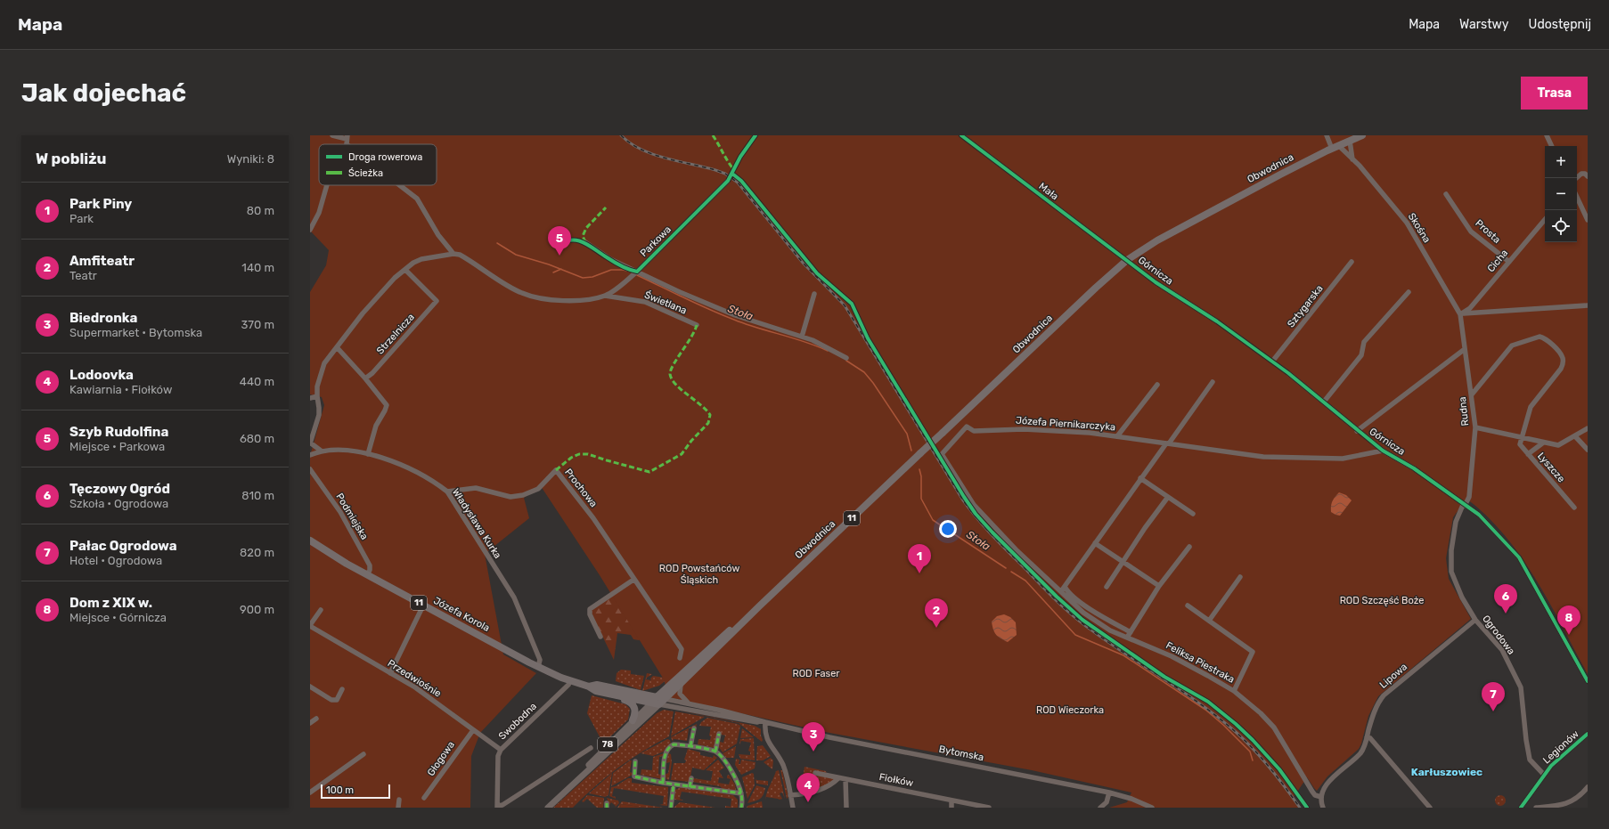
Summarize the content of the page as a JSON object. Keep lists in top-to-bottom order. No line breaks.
{"streets":{"highway":["Obwodnica","11","Józefa Korola","Bytomska"],"main road":["78"],"street":["Mała","Skośna","Prosta","Parkowa","Cicha","Górnicza","Świetlana","Sztygarska","Strzelnicza","Rudna","Józefa Piernikarczyka","Lyszcze","Prochowa","Podmiejska","Władysława Kurka","Ogrodowa","Feliksa Piestraka","Lipowa","Przedwiośnie","Swobodna","Legionów","Głogowa","Fiołków"]},"crossings":[["Obwodnica","Mała"],["Obwodnica","Skośna"],["Obwodnica","Górnicza"],["Obwodnica","Józefa Korola"],["Obwodnica","Bytomska"],["Mała","Górnicza"],["Skośna","Cicha"],["Skośna","Rudna"],["Prosta","Cicha"],["Parkowa","Świetlana"],["Cicha","Rudna"],["Górnicza","Sztygarska"],["Górnicza","Rudna"],["Górnicza","Józefa Piernikarczyka"],["Górnicza","Ogrodowa"],["Rudna","Ogrodowa"],["Józefa Piernikarczyka","Feliksa Piestraka"],["Prochowa","Władysława Kurka"],["Podmiejska","Józefa Korola"],["Władysława Kurka","Józefa Korola"],["Józefa Korola","Swobodna"],["Józefa Korola","Bytomska"],["Ogrodowa","Lipowa"],["Ogrodowa","Legionów"],["Przedwiośnie","Swobodna"],["Przedwiośnie","Głogowa"]],"districts":["Karłuszowiec"],"water":["Stoła"],"parks":["ROD Powstańców Śląskich","ROD Szczęść Boże","ROD Faser","ROD Wieczorka"],"legend":["Droga rowerowa","Ścieżka"],"scale_bar":"100 m","page":{"header":"Mapa","nav":["Mapa","Warstwy","Udostępnij"],"buttons":"Trasa","title":"Jak dojechać","heading":["W pobliżu","Wyniki: 8"],"map_buttons":["+","−"],"list":[{"mark":"1","name":"Park Piny","note":"Park","value":"80 m"},{"mark":"2","name":"Amfiteatr","note":"Teatr","value":"140 m"},{"mark":"3","name":"Biedronka","note":"Supermarket · Bytomska","value":"370 m"},{"mark":"4","name":"Lodoovka","note":"Kawiarnia · Fiołków","value":"440 m"},{"mark":"5","name":"Szyb Rudolfina","note":"Miejsce · Parkowa","value":"680 m"},{"mark":"6","name":"Tęczowy Ogród","note":"Szkoła · Ogrodowa","value":"810 m"},{"mark":"7","name":"Pałac Ogrodowa","note":"Hotel · Ogrodowa","value":"820 m"},{"mark":"8","name":"Dom z XIX w.","note":"Miejsce · Górnicza","value":"900 m"}],"pins":["5","1","6","2","8","7","3","4"],"scale":"100 m"}}
